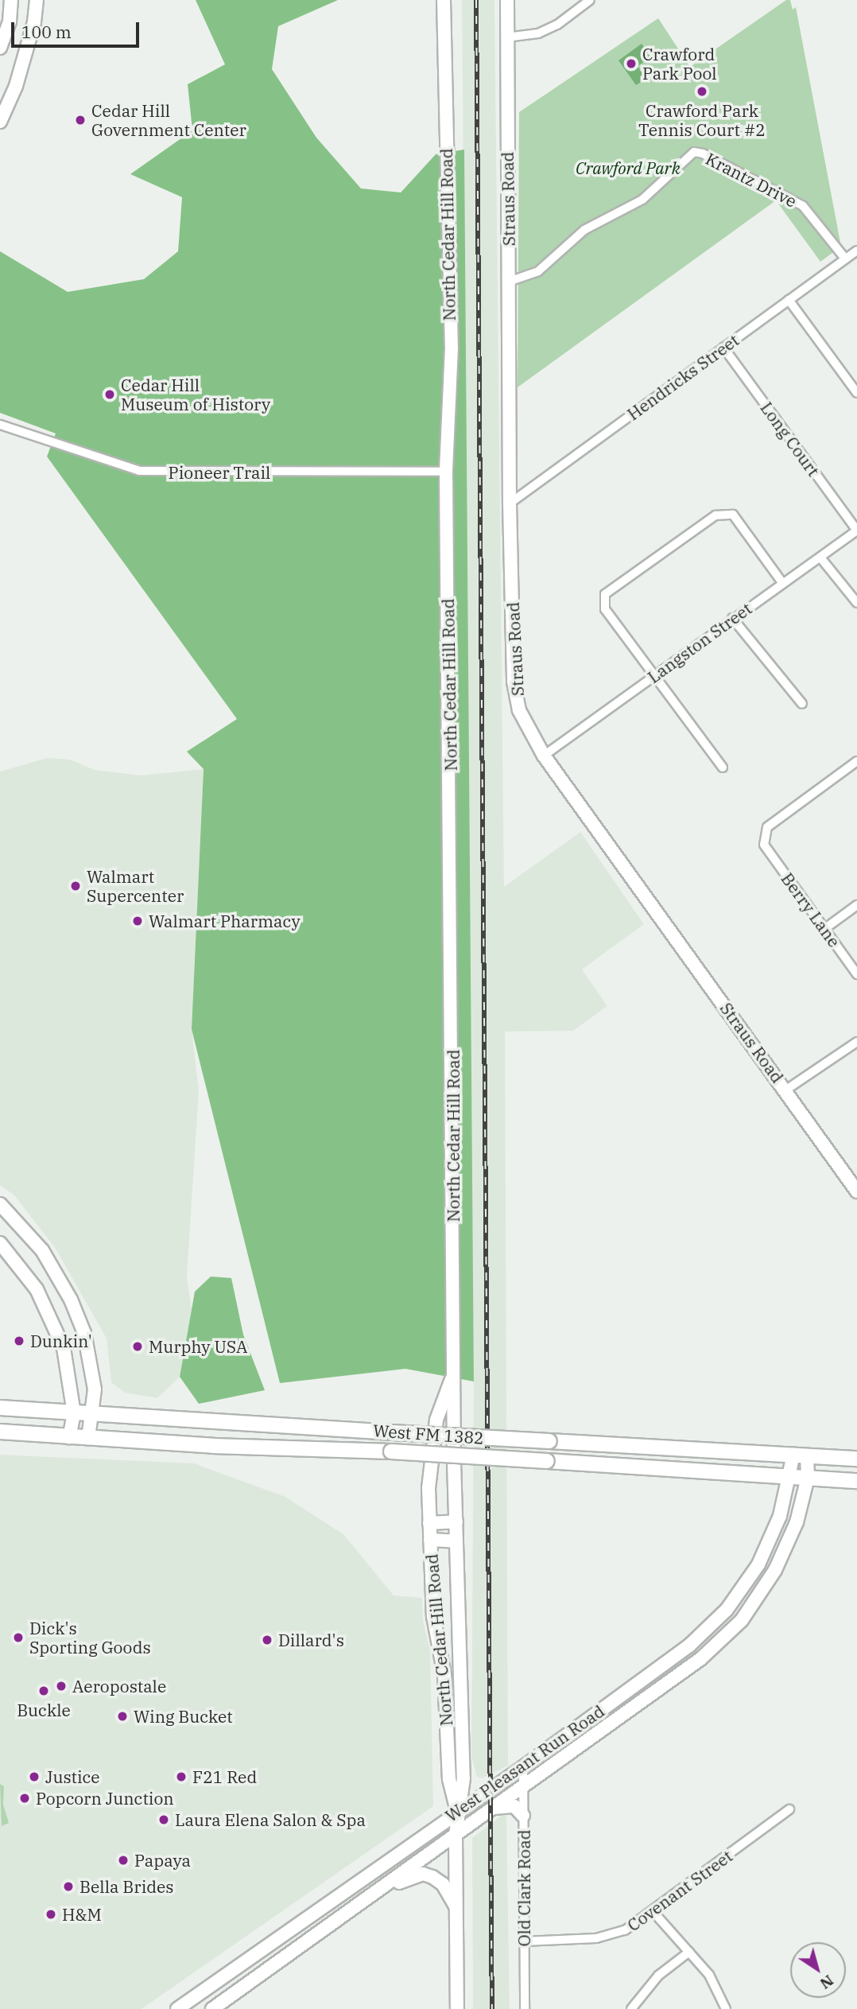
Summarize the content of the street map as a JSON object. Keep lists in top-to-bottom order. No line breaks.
{"streets":{"main road":["West FM 1382"],"street":["Krantz Drive","Straus Road","North Cedar Hill Road","Hendricks Street","Long Court","Pioneer Trail","Langston Street","Berry Lane","West Pleasant Run Road","Old Clark Road","Covenant Street"]},"crossings":[["Krantz Drive","Straus Road"],["Krantz Drive","Hendricks Street"],["Straus Road","Hendricks Street"],["Straus Road","Langston Street"],["North Cedar Hill Road","Pioneer Trail"],["North Cedar Hill Road","West Pleasant Run Road"],["Hendricks Street","Long Court"],["Long Court","Langston Street"],["West FM 1382","West Pleasant Run Road"],["West Pleasant Run Road","Old Clark Road"],["Old Clark Road","Covenant Street"]],"parks":["Crawford Park"],"places":["Crawford Park Pool","Crawford Park Tennis Court #2","Cedar Hill Government Center","Cedar Hill Museum of History","Walmart Supercenter","Walmart Pharmacy","Dunkin'","Murphy USA","Dick's Sporting Goods","Dillard's","Aeropostale","Buckle","Wing Bucket","Justice","F21 Red","Popcorn Junction","Laura Elena Salon & Spa","Papaya","Bella Brides","H&M"],"scale_bar":"100 m","north":"bottom right"}
